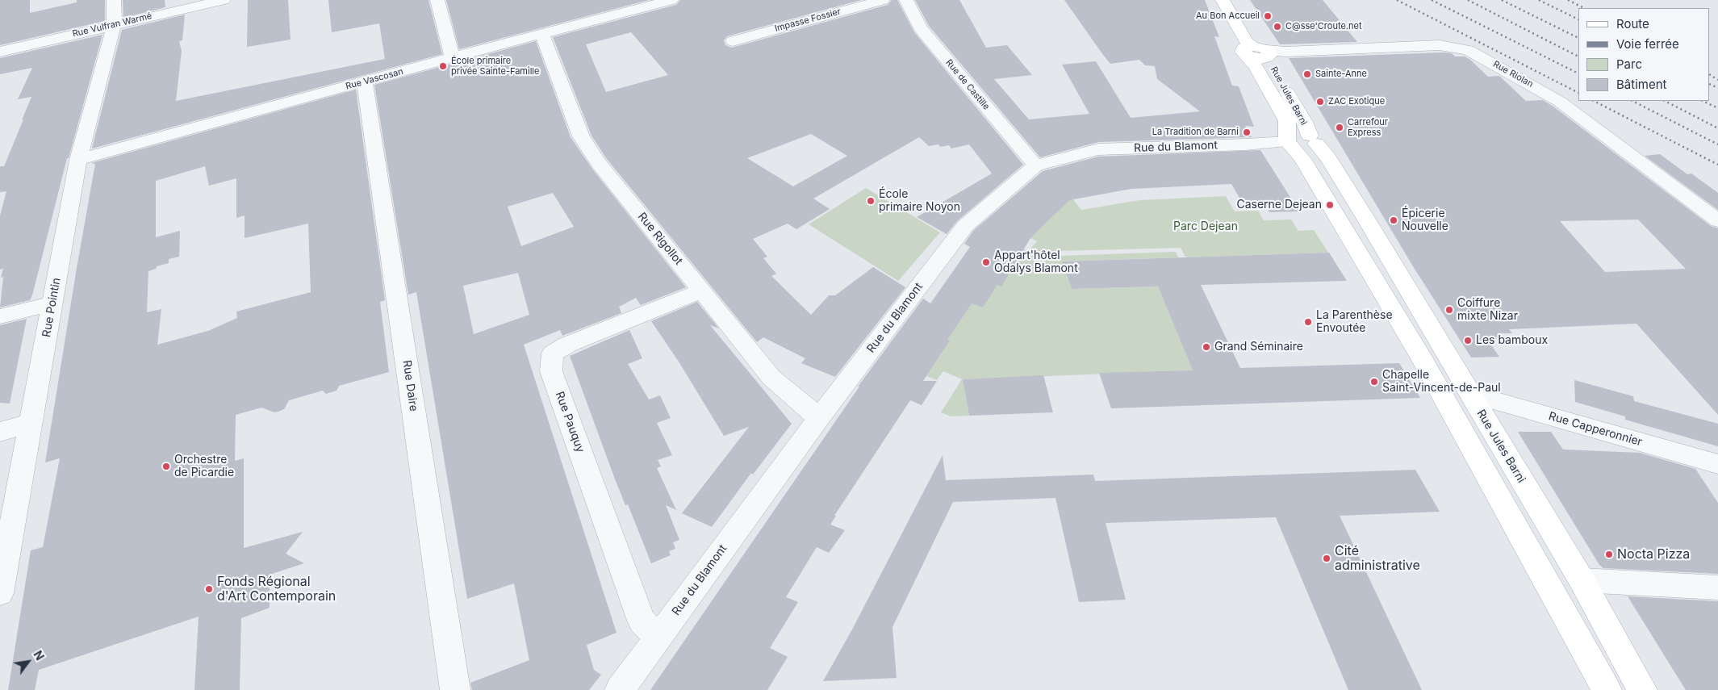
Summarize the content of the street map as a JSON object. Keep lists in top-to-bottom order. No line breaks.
{"streets":{"main road":["Rue Jules Barni"],"street":["Impasse Fossier","Rue Vulfran Warmé","Rue Riolan","Rue Vascosan","Rue de Castille","Rue du Blamont","Rue Rigollot","Rue Pointin","Rue Daire","Rue Pauquy","Rue Capperonnier"]},"crossings":[["Rue Vulfran Warmé","Rue Pointin"],["Rue Riolan","Rue Jules Barni"],["Rue Vascosan","Rue Rigollot"],["Rue Vascosan","Rue Pointin"],["Rue Vascosan","Rue Daire"],["Rue de Castille","Rue du Blamont"],["Rue Jules Barni","Rue du Blamont"],["Rue Jules Barni","Rue Capperonnier"],["Rue du Blamont","Rue Rigollot"],["Rue du Blamont","Rue Pauquy"],["Rue Rigollot","Rue Pauquy"]],"parks":["Parc Dejean"],"places":["Au Bon Accueil","C@sse'Croute.net","École primaire privée Sainte-Famille","Sainte-Anne","ZAC Exotique","Carrefour Express","La Tradition de Barni","École primaire Noyon","Caserne Dejean","Épicerie Nouvelle","Appart'hôtel Odalys Blamont","Coiffure mixte Nizar","La Parenthèse Envoutée","Les bamboux","Grand Séminaire","Chapelle Saint-Vincent-de-Paul","Orchestre de Picardie","Nocta Pizza","Cité administrative","Fonds Régional d'Art Contemporain"],"legend":["Route","Voie ferrée","Parc","Bâtiment"],"north":"top right"}
